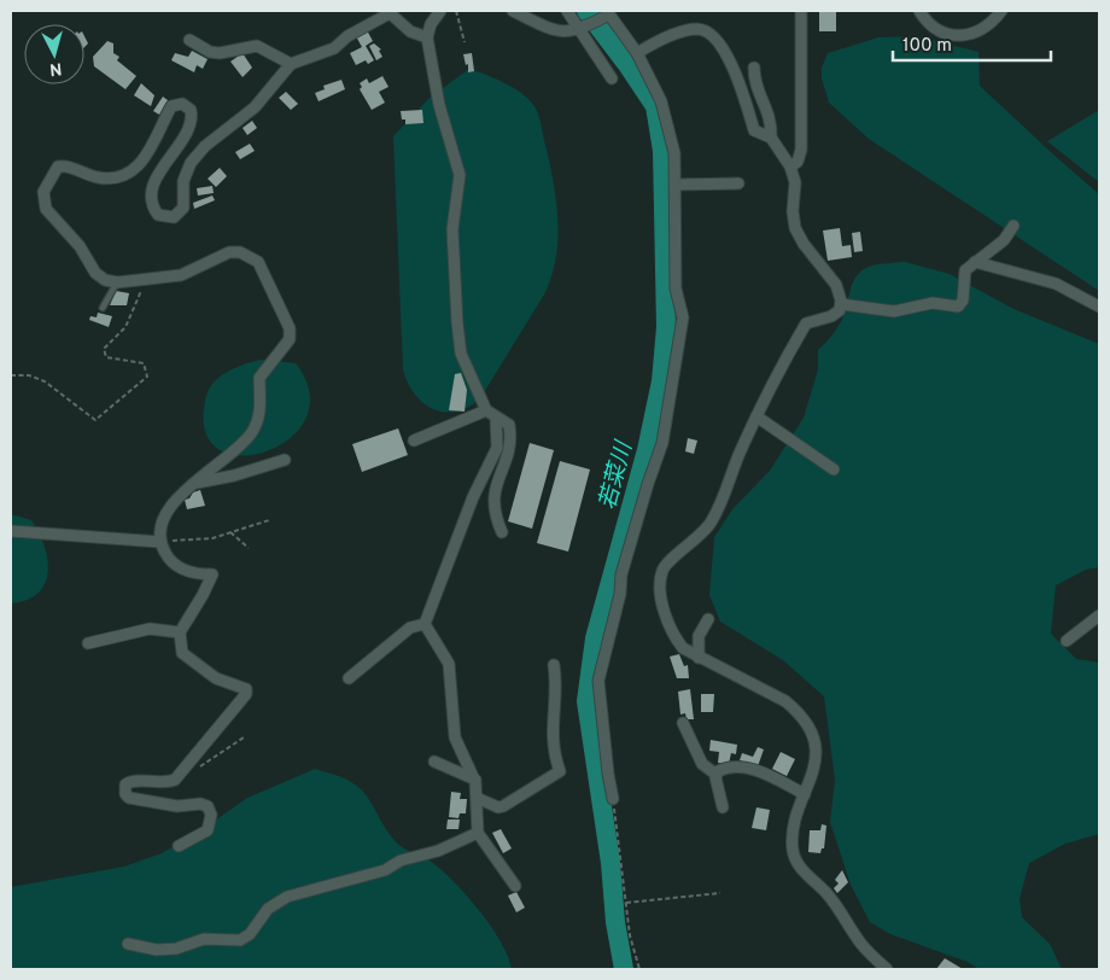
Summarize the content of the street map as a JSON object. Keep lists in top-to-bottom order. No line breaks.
{"water":["若菜川"],"scale_bar":"100 m","north":"bottom"}
